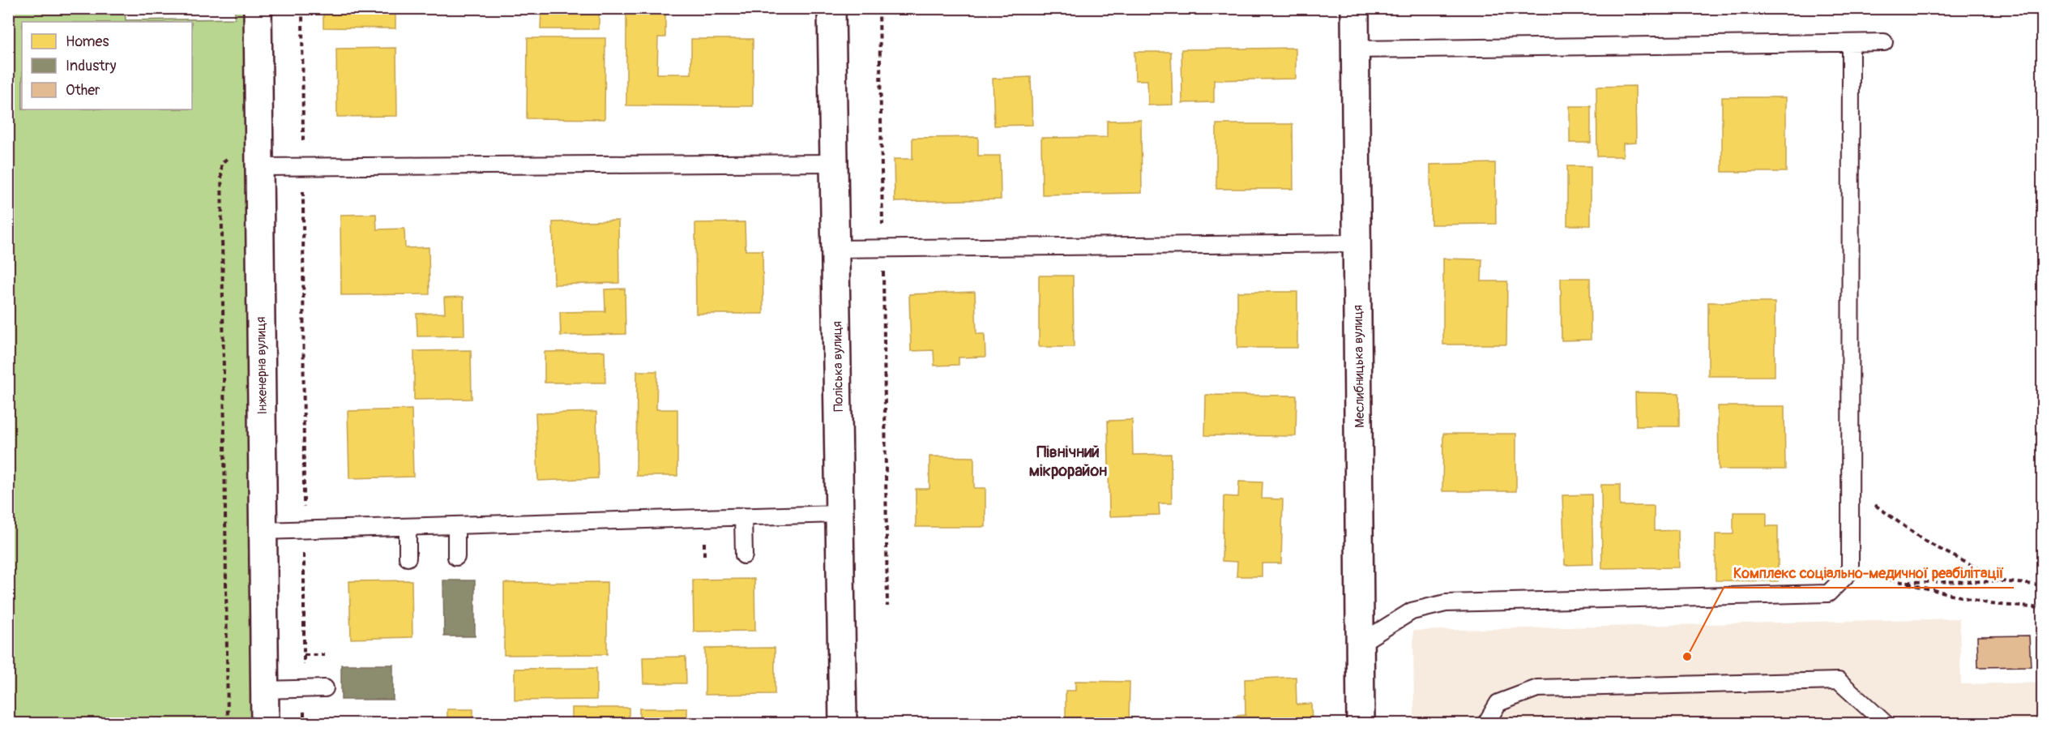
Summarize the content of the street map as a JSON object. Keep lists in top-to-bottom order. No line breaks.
{"streets":{"street":["Інженерна вулиця","Поліська вулиця","Меслибницька вулиця"]},"districts":["Північний мікрорайон"],"places":["Комплекс соціально-медичної реабілітації"],"legend":["Homes","Industry","Other"]}
